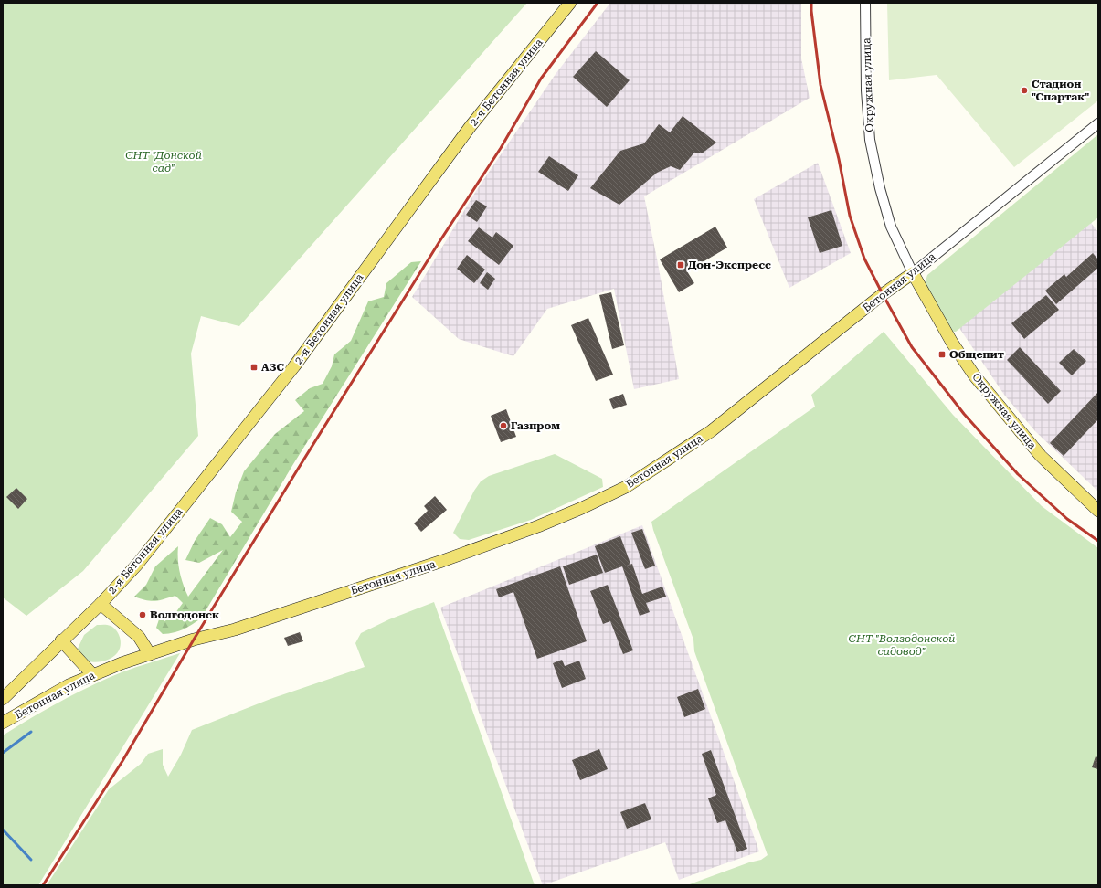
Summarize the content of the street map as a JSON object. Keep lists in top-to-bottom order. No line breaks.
{"streets":{"main road":["2-я Бетонная улица","Окружная улица","Бетонная улица"]},"crossings":[["Окружная улица","Бетонная улица"]],"parks":["СНТ \"Донской сад\"","СНТ \"Волгодонской садовод\""],"places":{"other":["Стадион \"Спартак\"","Газпром","Волгодонск"],"transit":["Дон-Экспресс","Общепит","АЗС"]}}
